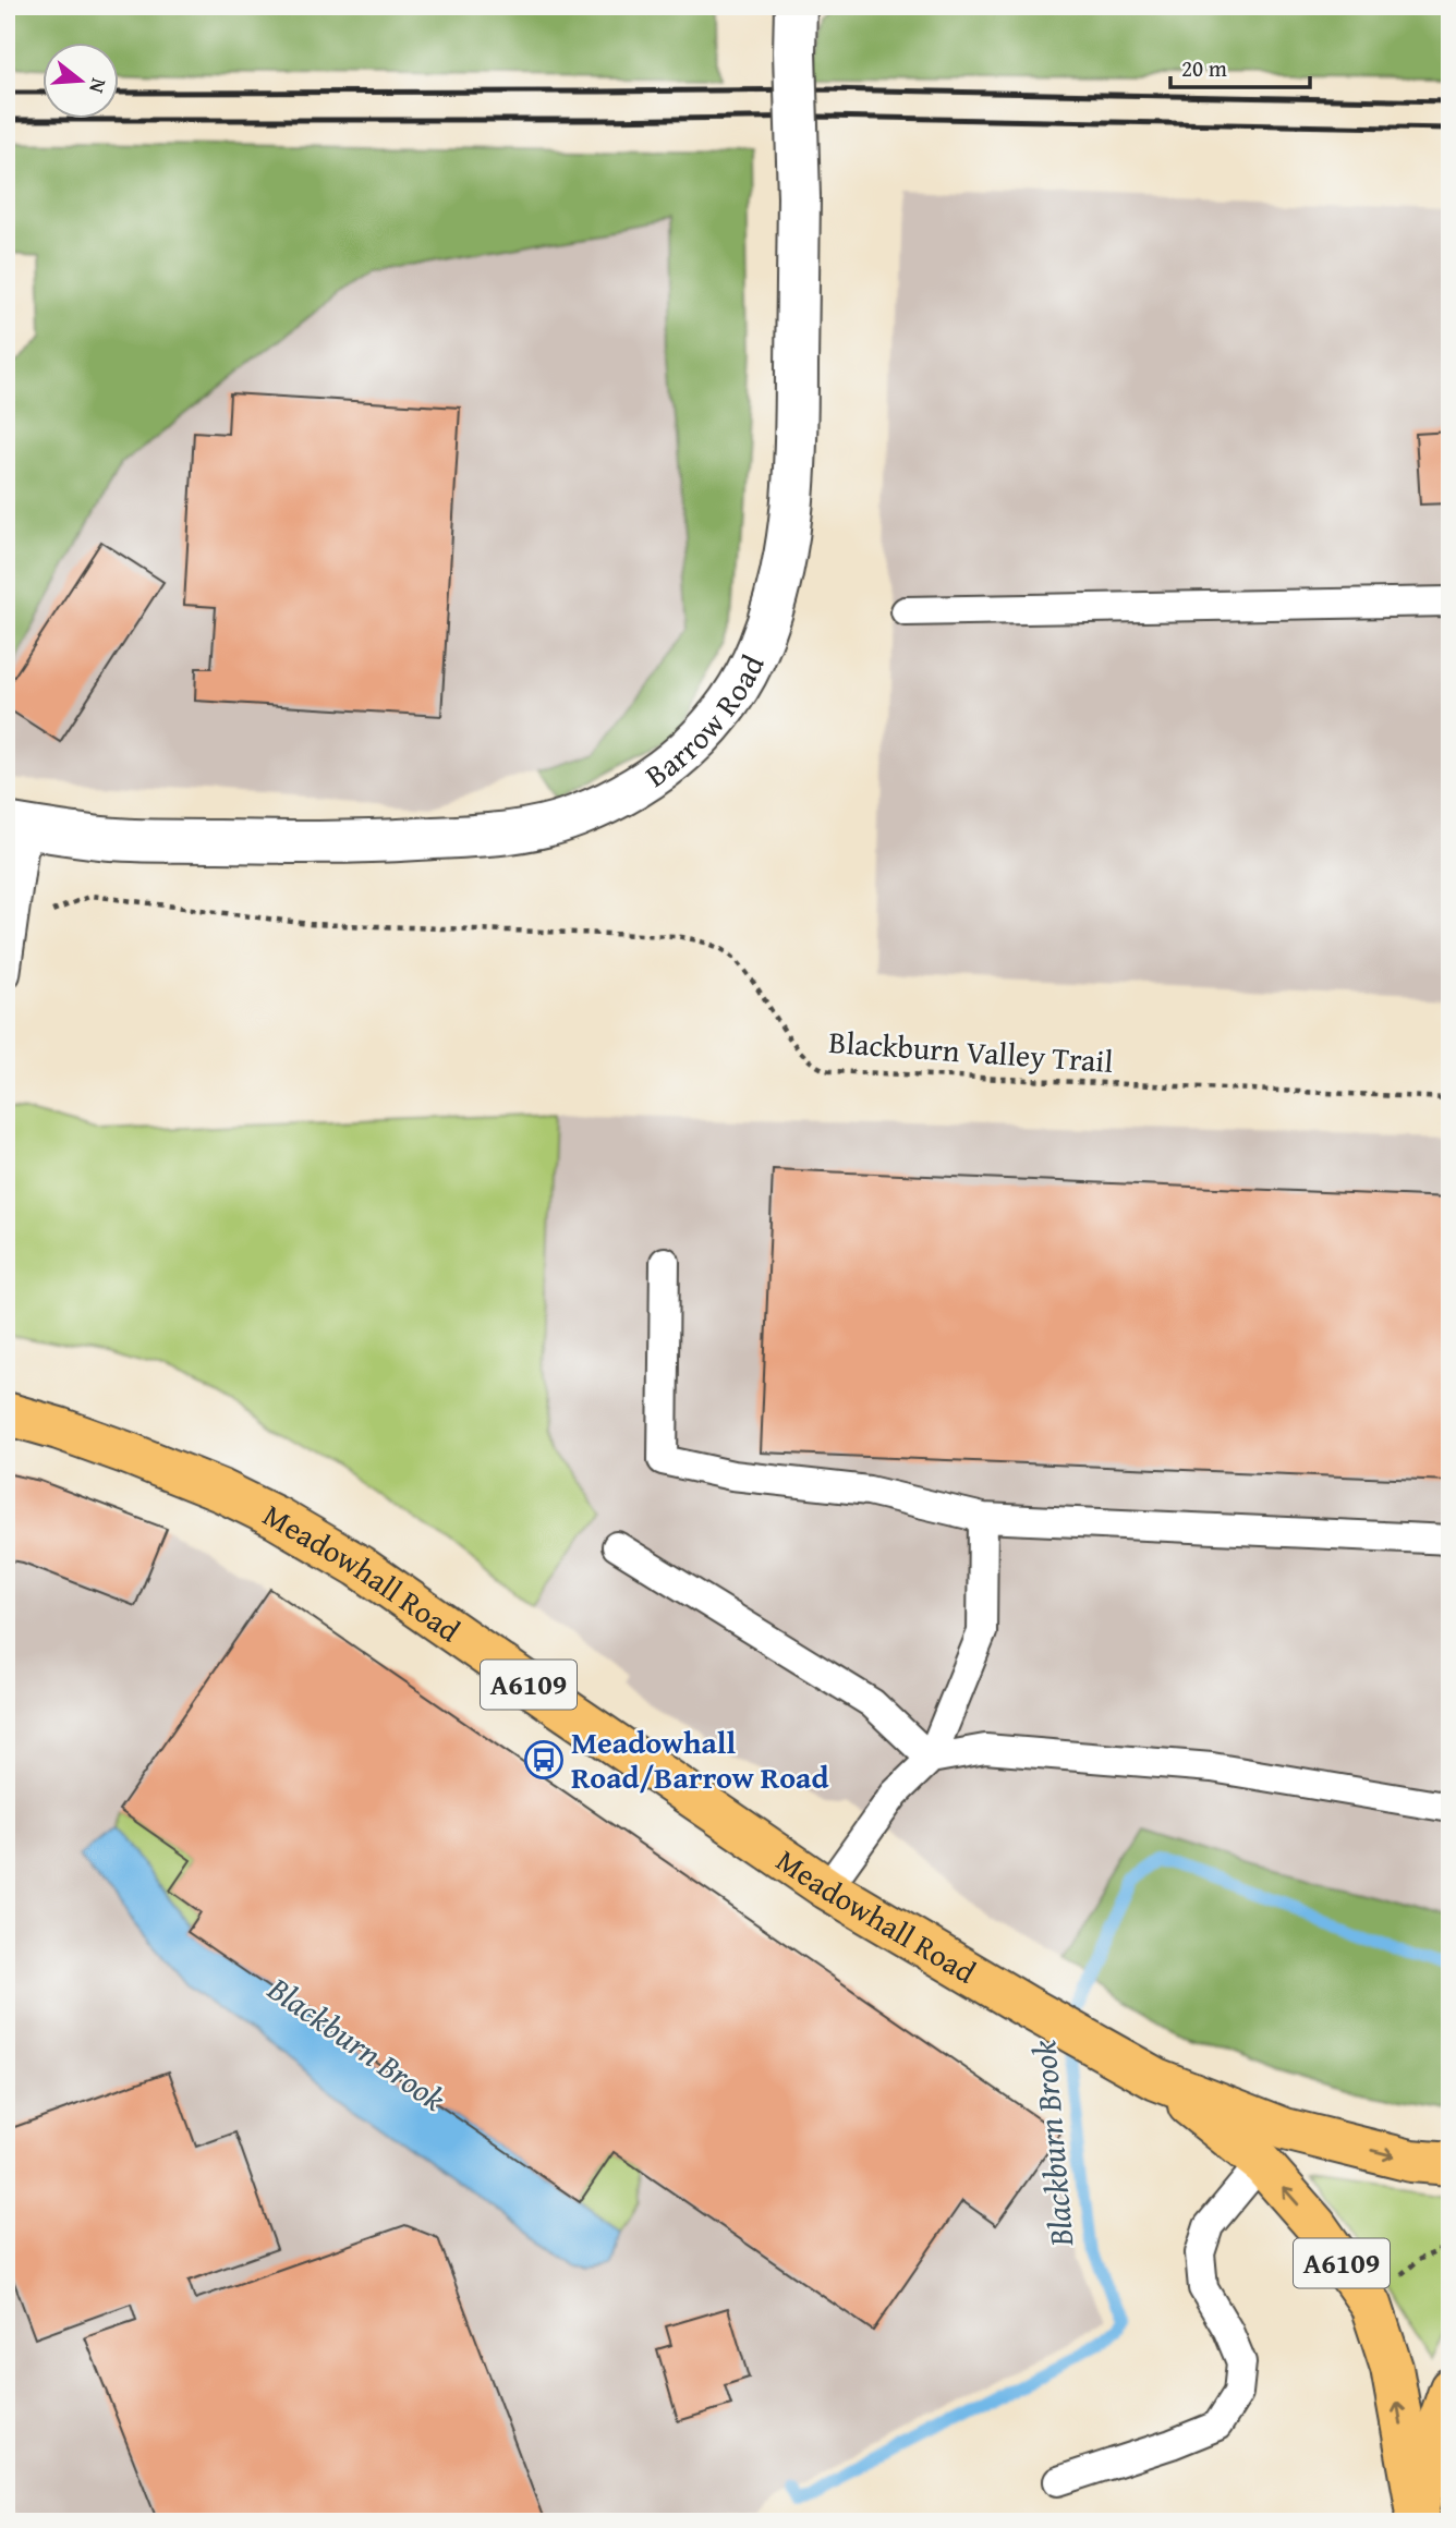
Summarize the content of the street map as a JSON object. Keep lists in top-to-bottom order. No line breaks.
{"streets":{"main road":["Meadowhall Road","A6109"],"street":["Barrow Road"],"path":["Blackburn Valley Trail"]},"water":["Blackburn Brook"],"places":{"bus stop":["Meadowhall Road/Barrow Road"]},"scale_bar":"20 m","north":"right"}
